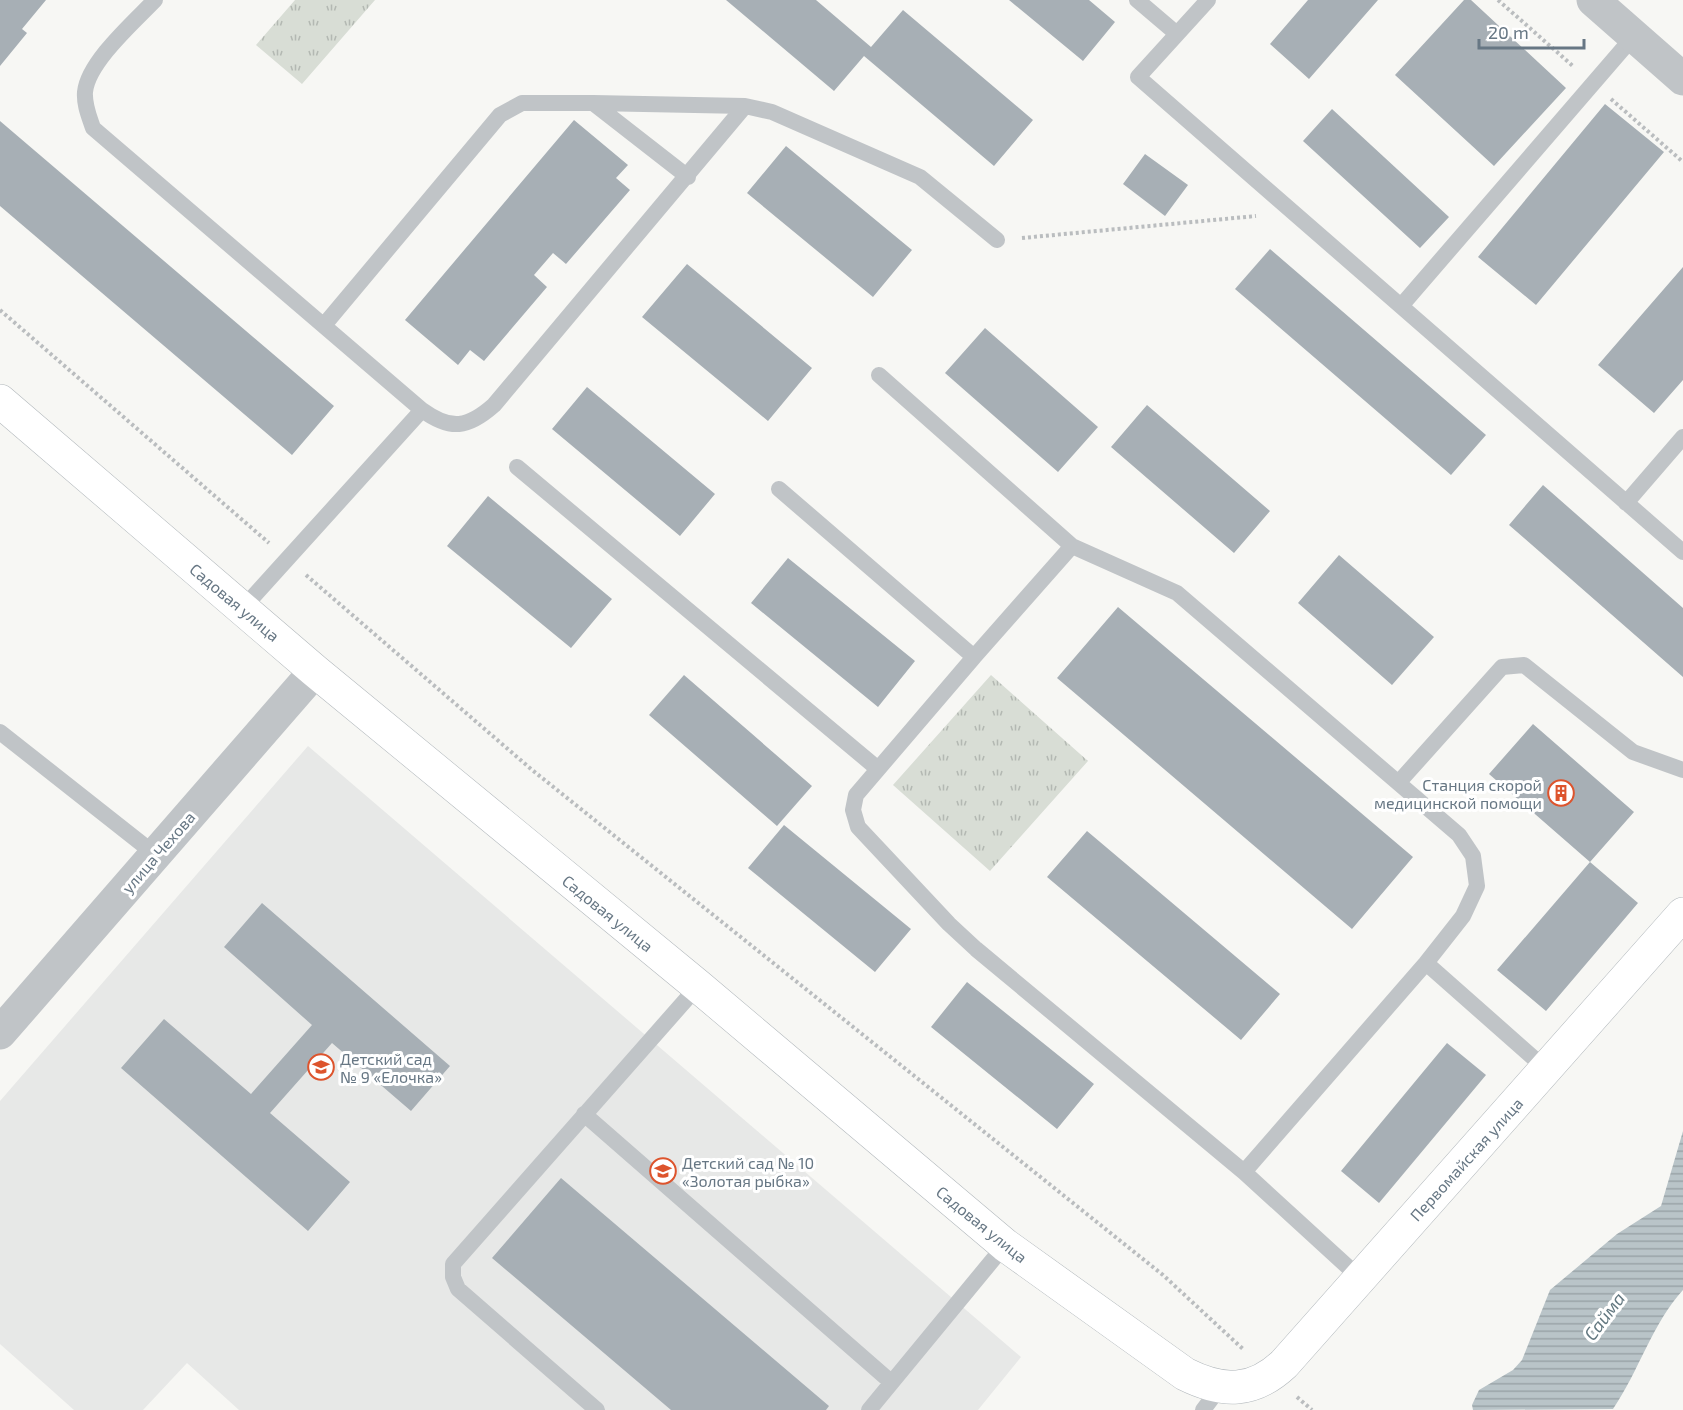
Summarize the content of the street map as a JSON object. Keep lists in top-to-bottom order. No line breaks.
{"streets":{"street":["Садовая улица","улица Чехова","Первомайская улица"]},"crossings":[["Садовая улица","улица Чехова"],["Садовая улица","Первомайская улица"]],"water":["Сайма"],"places":{"building":["Станция скорой медицинской помощи"],"school or university":["Детский сад № 9 «Елочка»","Детский сад № 10 «Золотая рыбка»"]},"scale_bar":"20 m"}
